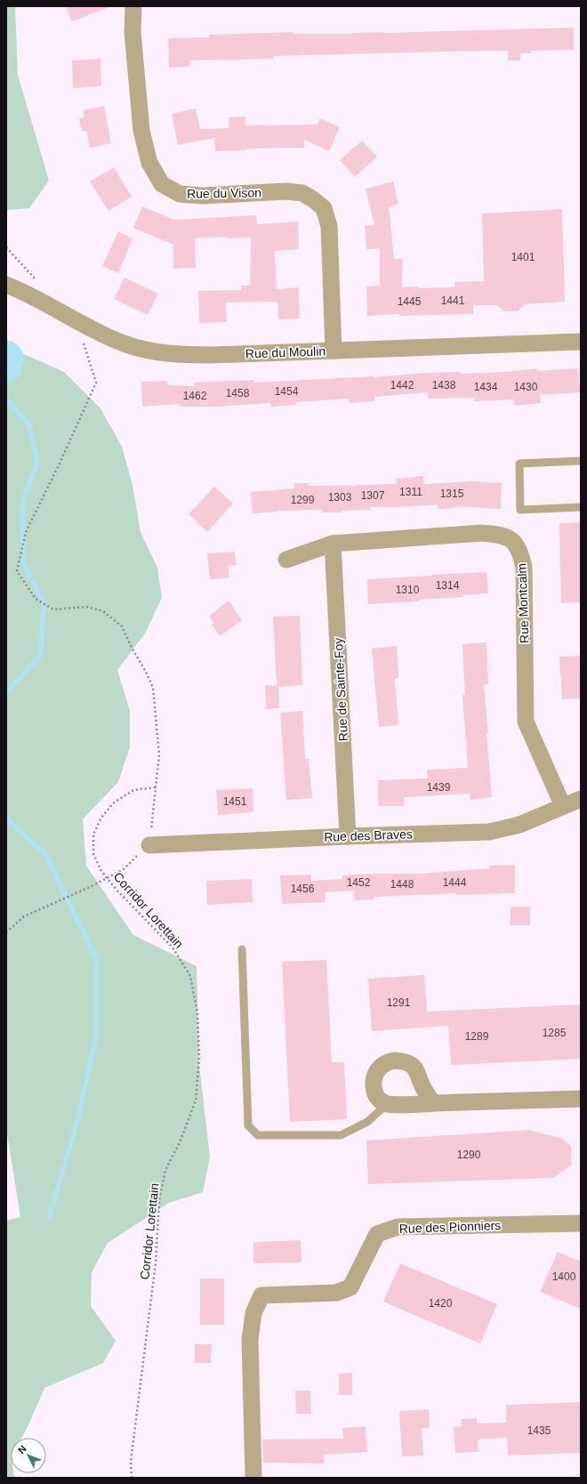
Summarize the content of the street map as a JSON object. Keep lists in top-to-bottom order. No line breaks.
{"streets":{"street":["Rue du Vison","Rue du Moulin","Rue Montcalm","Rue de Sainte-Foy","Rue des Braves","Rue des Pionniers"],"path":["Corridor Lorettain"]},"crossings":[["Rue du Vison","Rue du Moulin"],["Rue Montcalm","Rue de Sainte-Foy"],["Rue Montcalm","Rue des Braves"],["Rue de Sainte-Foy","Rue des Braves"]],"house_numbers":["1401","1441","1445","1442","1438","1434","1430","1454","1458","1462","1311","1315","1307","1303","1299","1314","1310","1439","1451","1452","1444","1448","1456","1291","1285","1289","1290","1400","1420","1435"],"north":"top left"}
